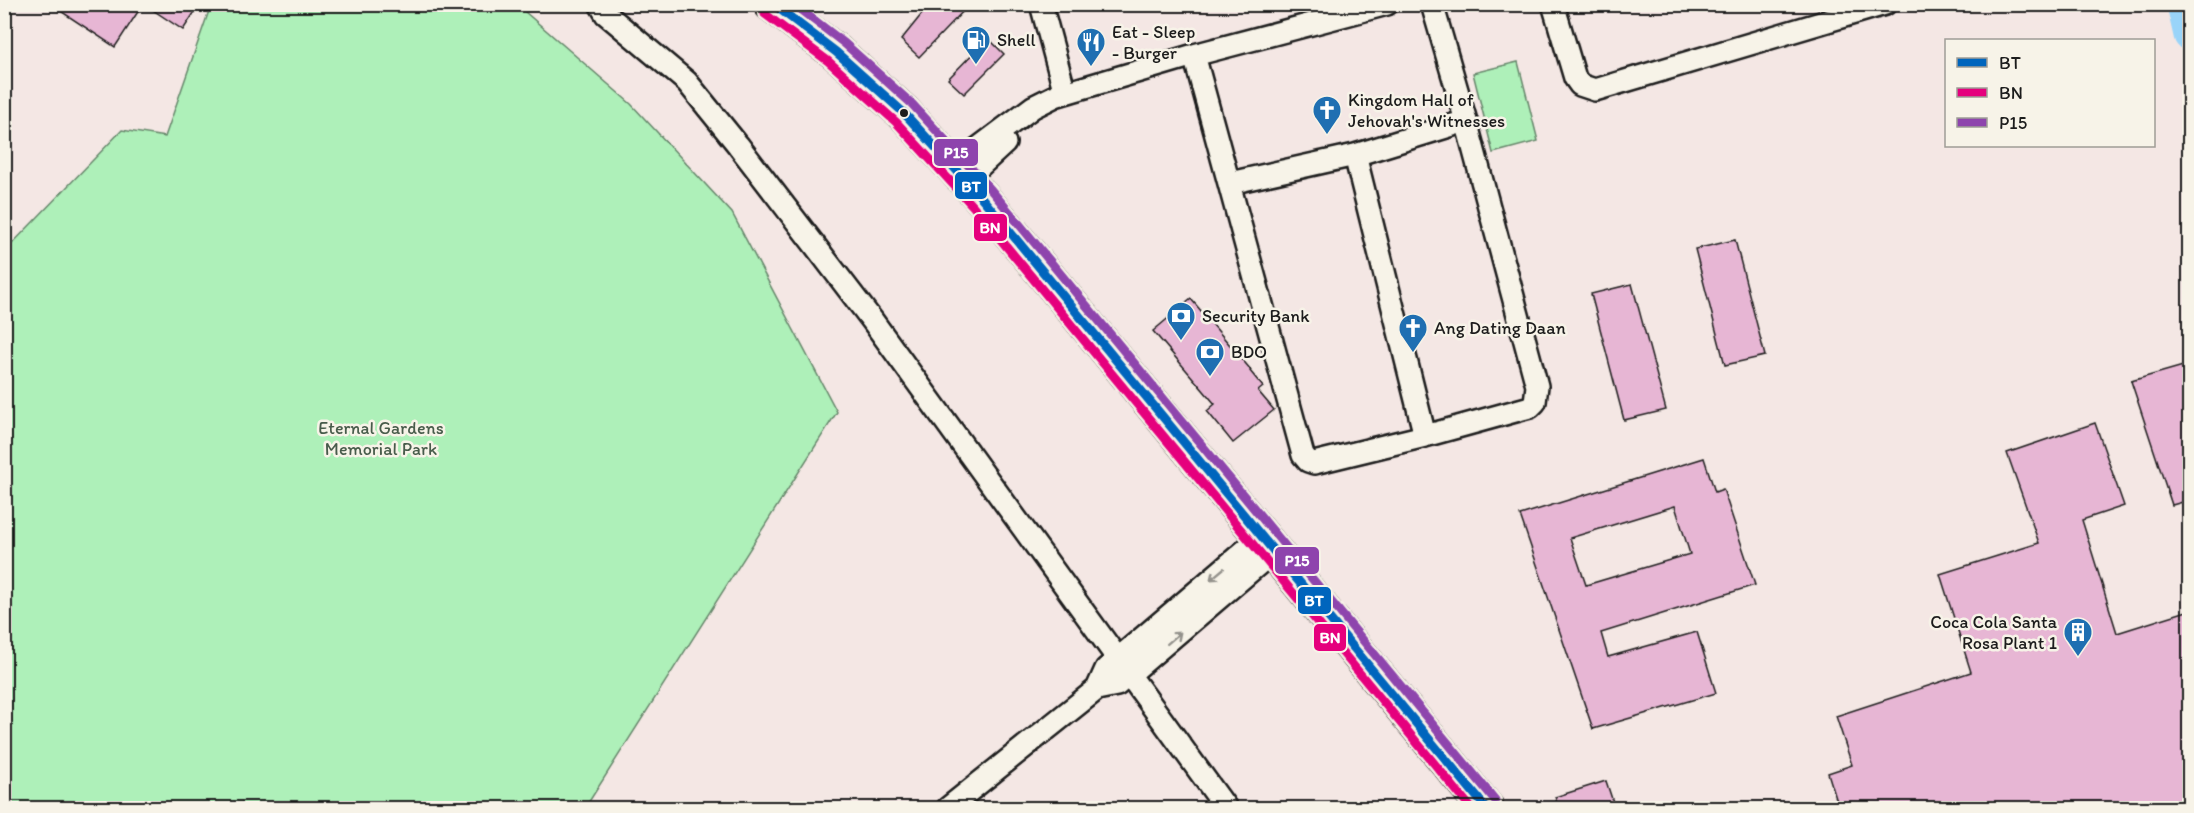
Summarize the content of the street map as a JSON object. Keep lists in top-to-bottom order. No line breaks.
{"parks":["Eternal Gardens Memorial Park"],"places":{"fuel station":["Shell"],"restaurant":["Eat - Sleep - Burger"],"church":["Kingdom Hall of Jehovah's Witnesses","Ang Dating Daan"],"bank":["Security Bank","BDO"],"building":["Coca Cola Santa Rosa Plant 1"]},"lines":["transit line BT","transit line P15","transit line BN"],"legend":["BT","BN","P15"]}
